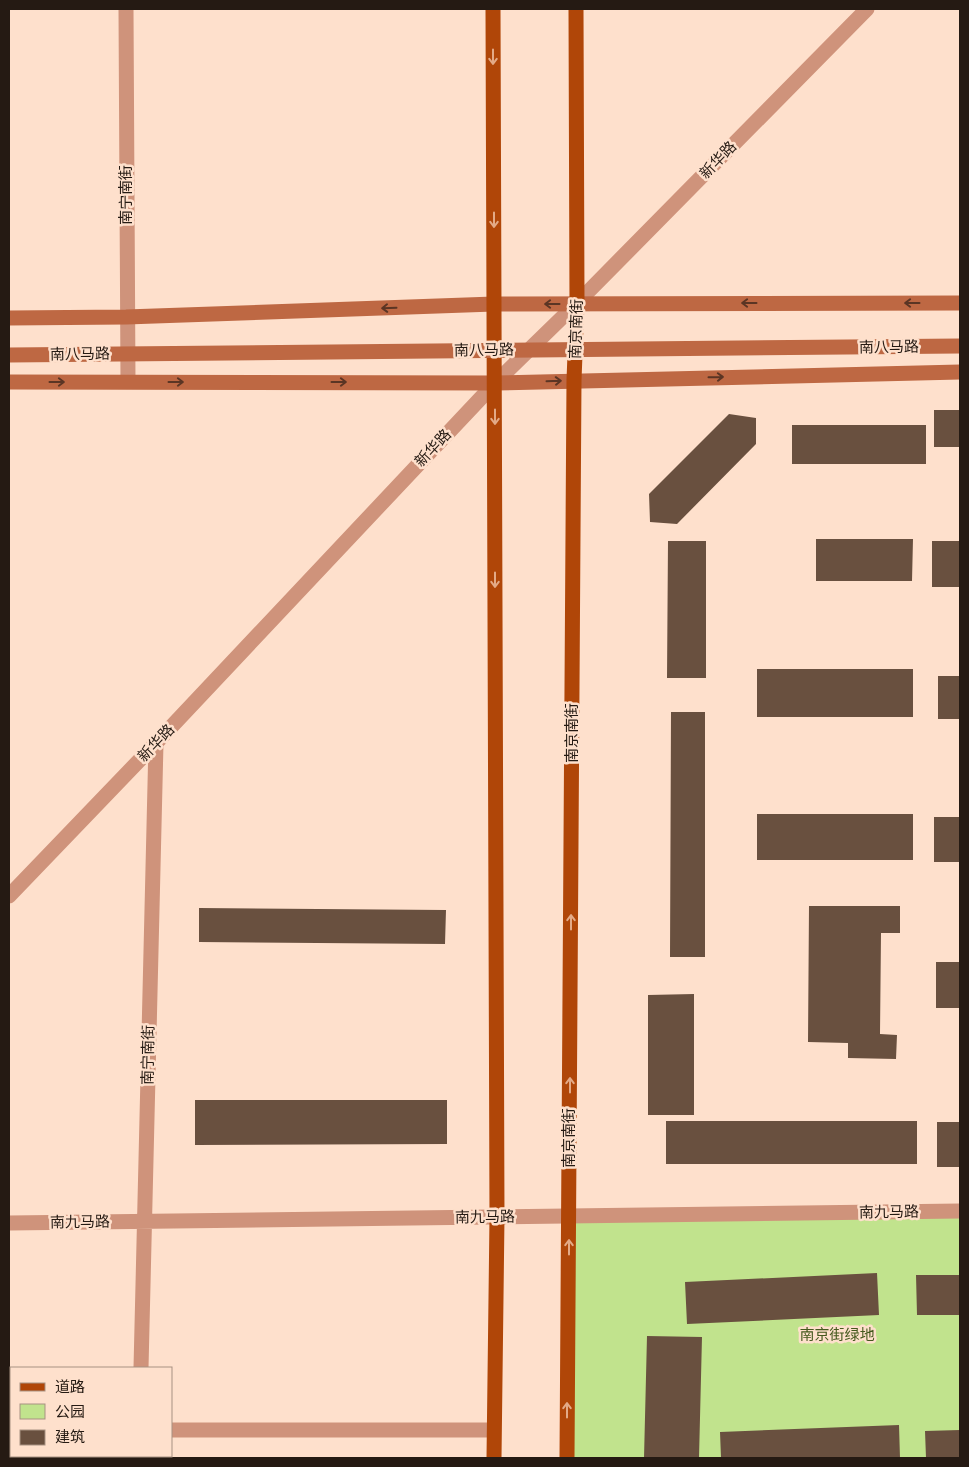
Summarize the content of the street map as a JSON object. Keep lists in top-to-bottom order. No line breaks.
{"streets":{"main road":["南京南街","南八马路"],"street":["新华路","南宁南街","南九马路"]},"crossings":[["新华路","南宁南街"],["新华路","南京南街"],["新华路","南八马路"],["南宁南街","南八马路"],["南宁南街","南九马路"],["南京南街","南八马路"],["南京南街","南九马路"]],"parks":["南京街绿地"],"legend":["道路","公园","建筑"]}
